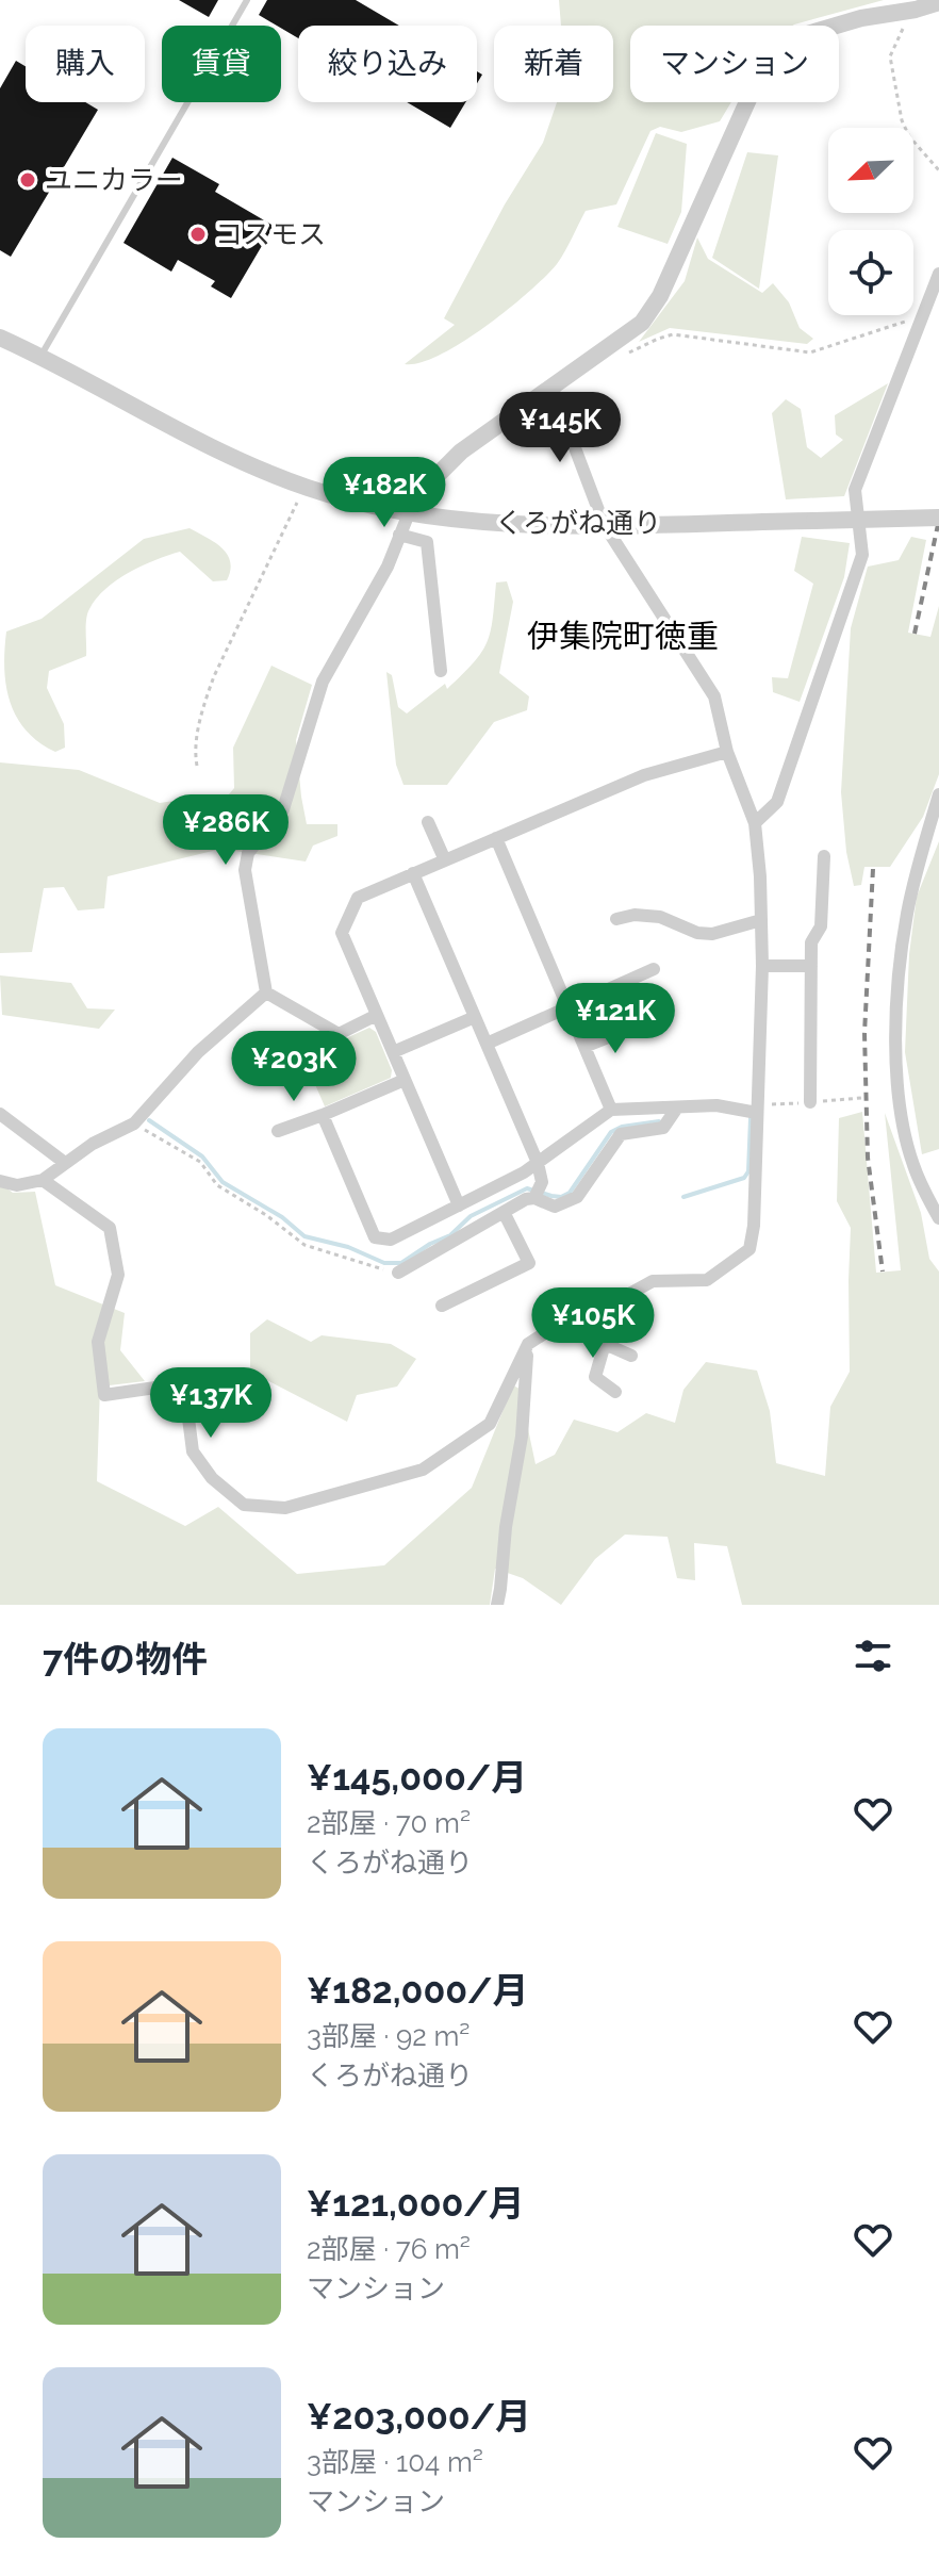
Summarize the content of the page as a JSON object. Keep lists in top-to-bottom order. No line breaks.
{"streets":{"street":["くろがね通り"]},"districts":["伊集院町徳重"],"places":["ユニカラー","コスモス"],"north":"bottom left","page":{"chip":["購入","賃貸","絞り込み","新着","マンション"],"price":["¥145K","¥182K","¥286K","¥121K","¥203K","¥105K","¥137K"],"heading":"7件の物件","list":[{"name":"¥145,000/月","note":"2部屋 · 70 m² · くろがね通り"},{"name":"¥182,000/月","note":"3部屋 · 92 m² · くろがね通り"},{"name":"¥121,000/月","note":"2部屋 · 76 m² · マンション"},{"name":"¥203,000/月","note":"3部屋 · 104 m² · マンション"}]}}
